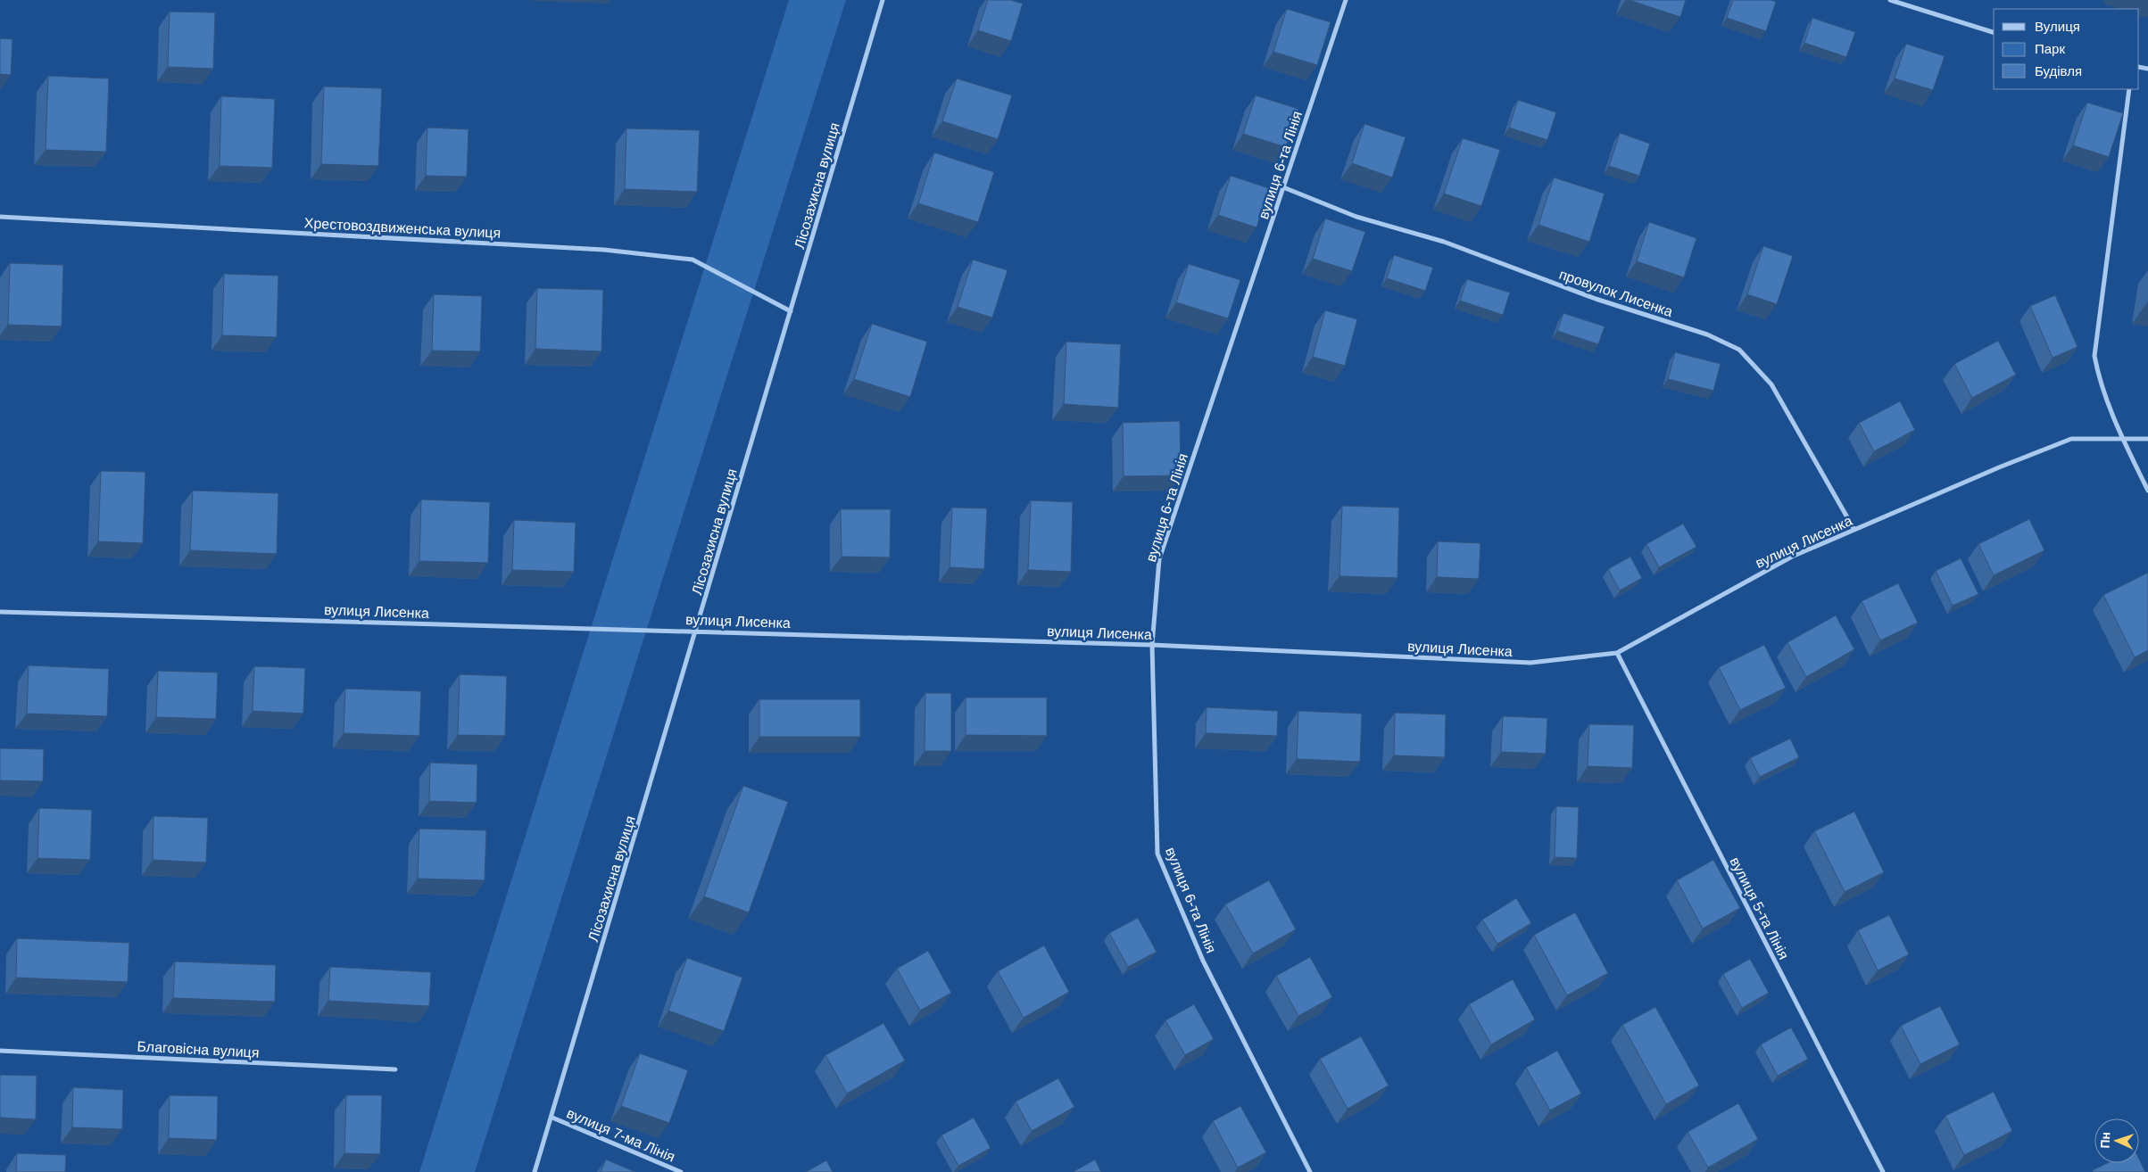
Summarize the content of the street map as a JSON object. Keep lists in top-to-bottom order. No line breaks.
{"streets":{"street":["вулиця 6-та Лінія","Лісозахисна вулиця","Хрестовоздвиженська вулиця","провулок Лисенка","вулиця Лисенка","вулиця 5-та Лінія","Благовісна вулиця","вулиця 7-ма Лінія"]},"crossings":[["вулиця 6-та Лінія","провулок Лисенка"],["вулиця 6-та Лінія","вулиця Лисенка"],["Лісозахисна вулиця","Хрестовоздвиженська вулиця"],["Лісозахисна вулиця","вулиця Лисенка"],["Лісозахисна вулиця","вулиця 7-ма Лінія"],["провулок Лисенка","вулиця Лисенка"],["вулиця Лисенка","вулиця 5-та Лінія"]],"legend":["Вулиця","Парк","Будівля"],"north":"left"}
